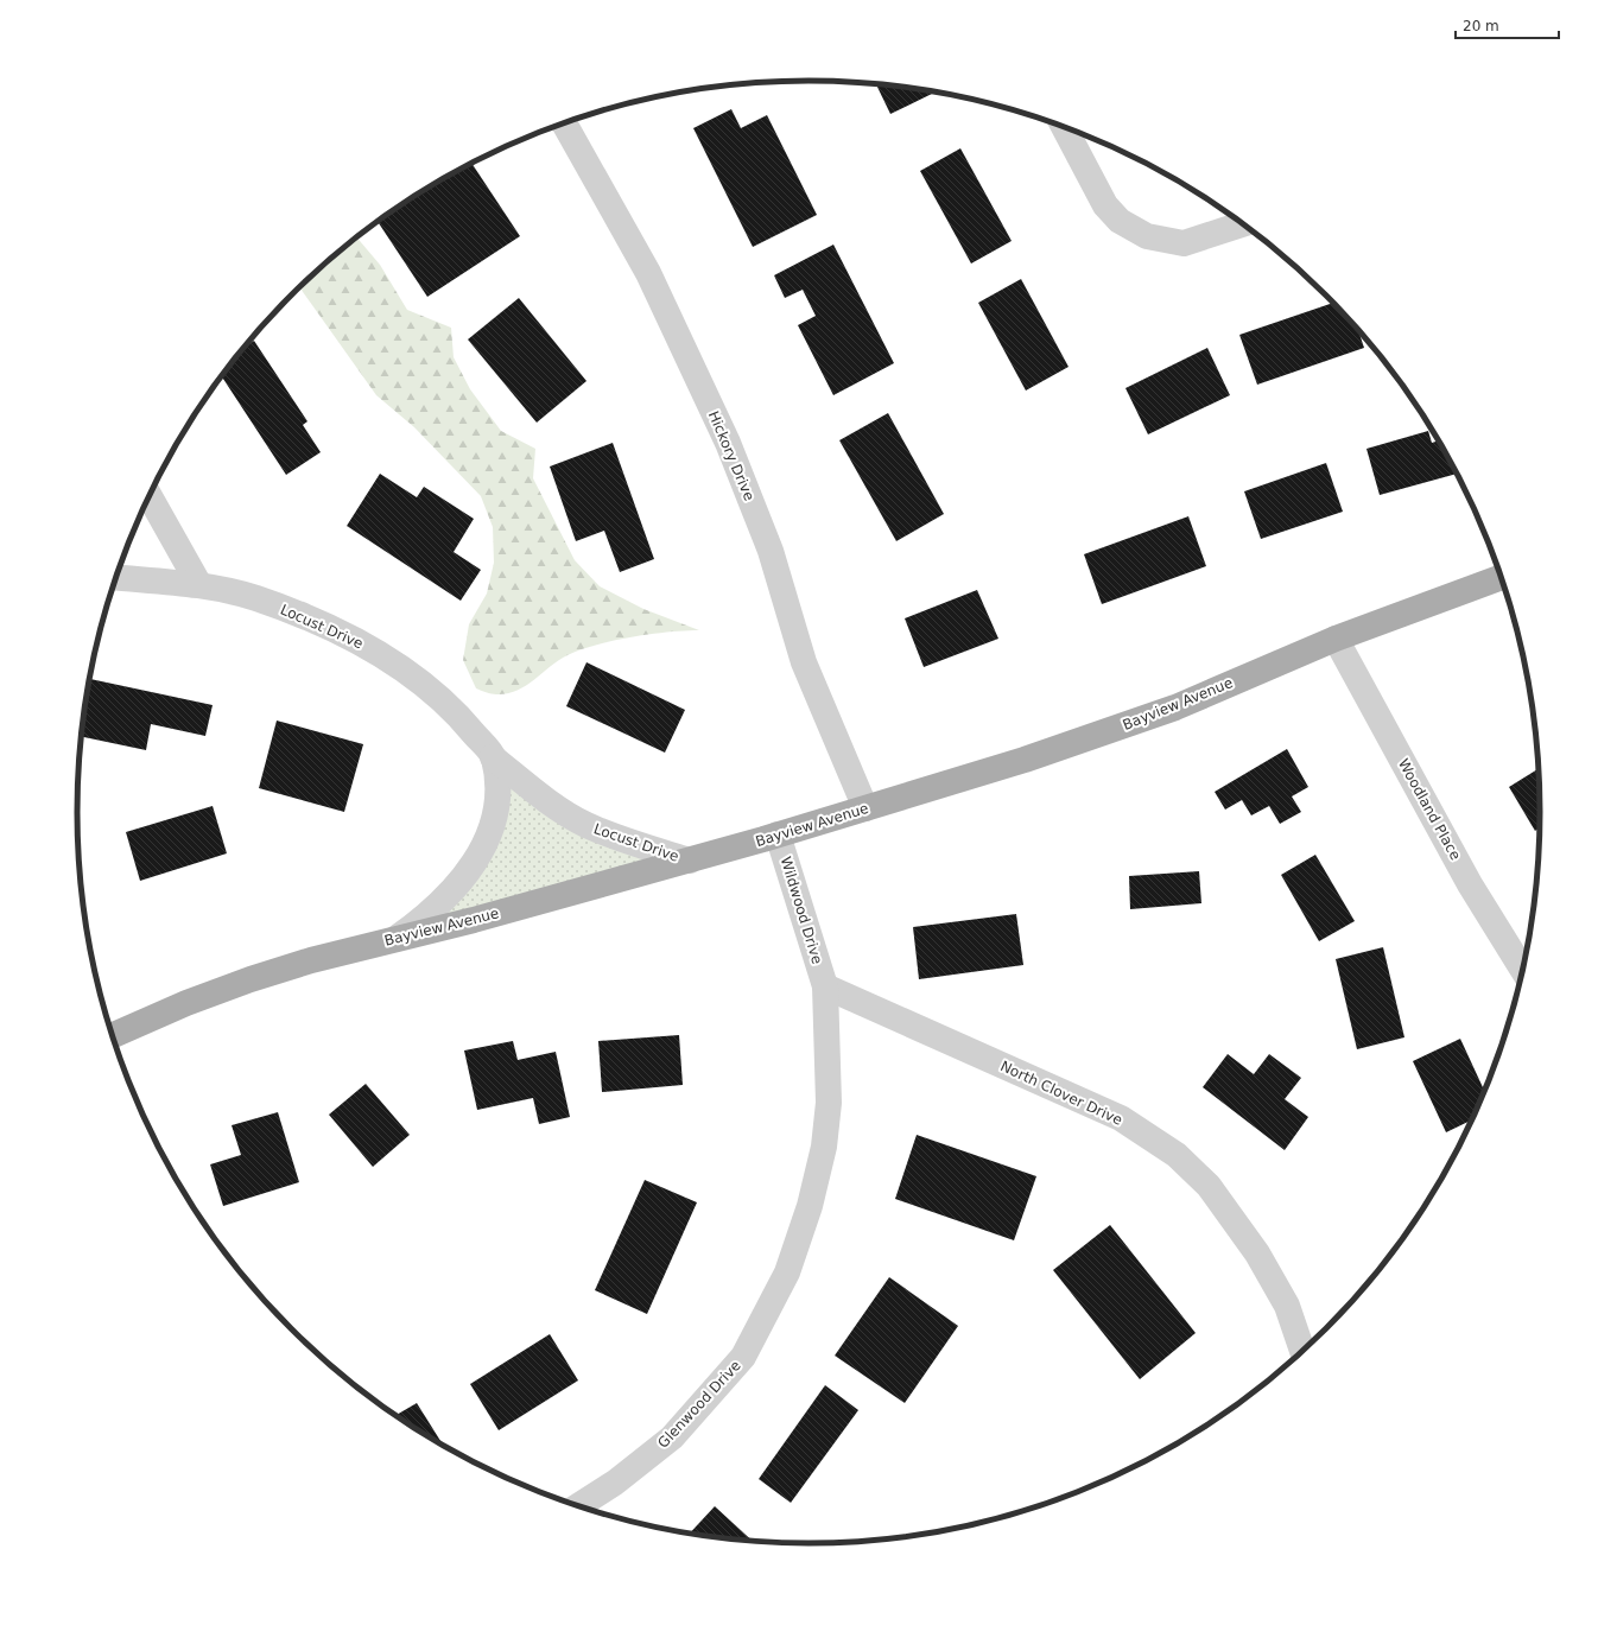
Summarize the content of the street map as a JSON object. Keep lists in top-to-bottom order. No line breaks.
{"streets":{"main road":["Bayview Avenue"],"street":["Hickory Drive","Locust Drive","Woodland Place","Wildwood Drive","North Clover Drive","Glenwood Drive"]},"crossings":[["Hickory Drive","Bayview Avenue"],["Locust Drive","Bayview Avenue"],["Bayview Avenue","Woodland Place"],["Bayview Avenue","Wildwood Drive"],["Wildwood Drive","North Clover Drive"],["Wildwood Drive","Glenwood Drive"],["North Clover Drive","Glenwood Drive"]],"scale_bar":"20 m"}
